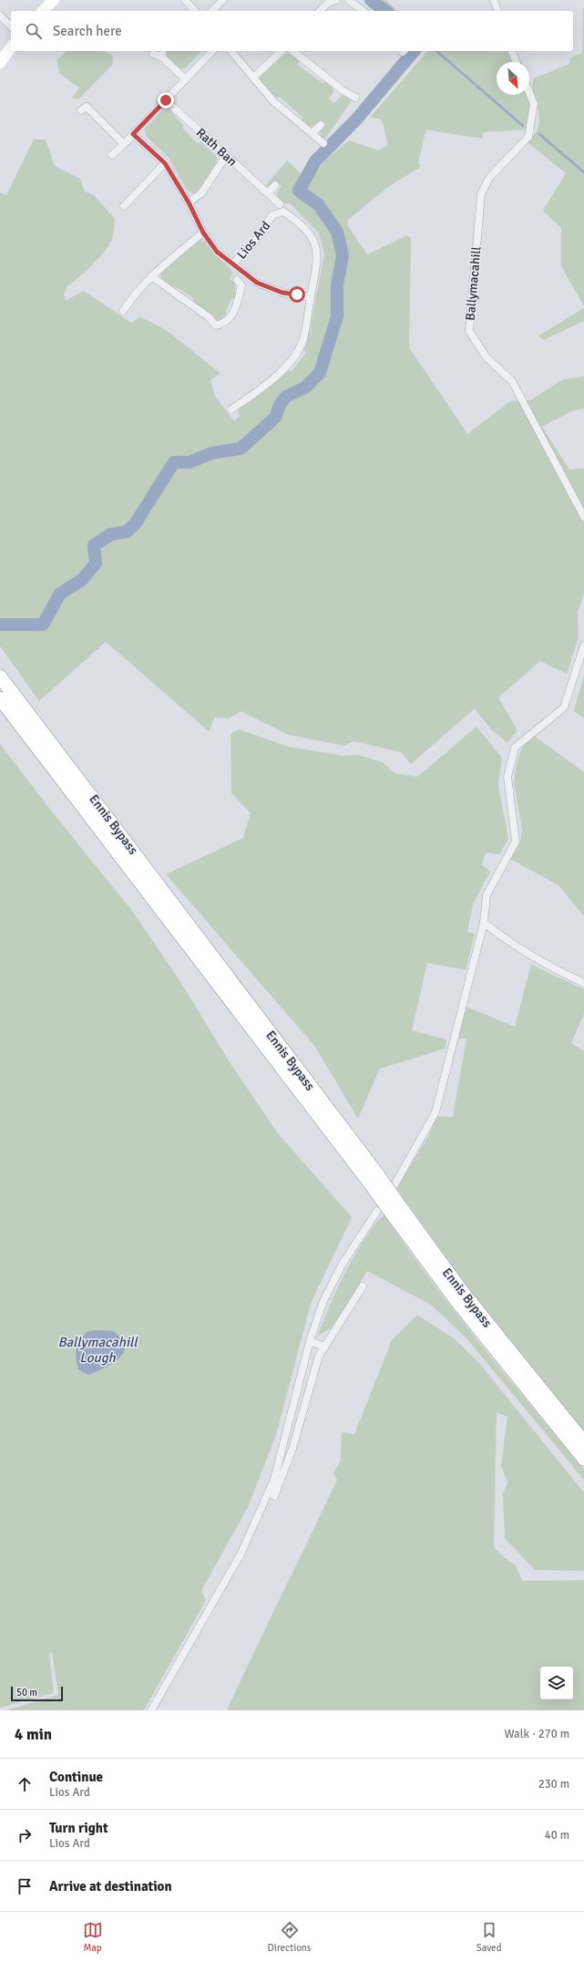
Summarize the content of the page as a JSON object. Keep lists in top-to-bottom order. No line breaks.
{"streets":{"highway":["Ennis Bypass"],"street":["Rath Ban","Lios Ard","Ballymacahill"]},"water":["Ballymacahill Lough"],"scale_bar":"50 m","north":"bottom right","page":{"search":"Search here","scale":"50 m","heading":["4 min","Walk · 270 m"],"list":[["Continue","Lios Ard","230 m"],["Turn right","Lios Ard","40 m"],"Arrive at destination"],"nav":["Map","Directions","Saved"]}}
